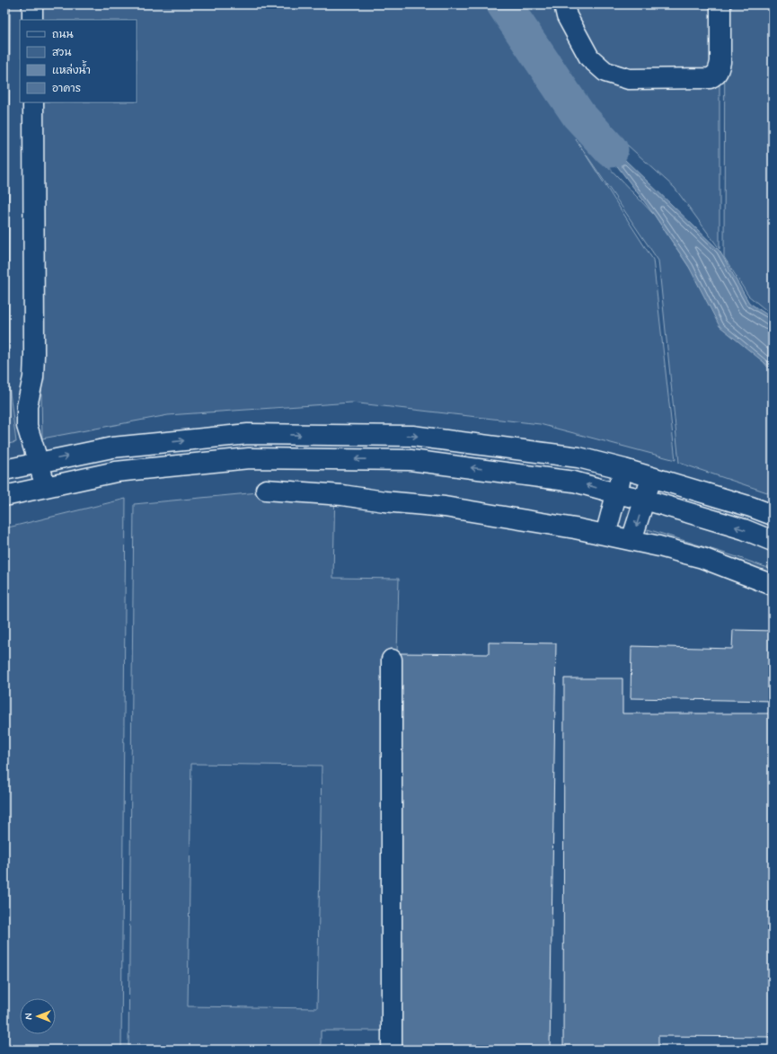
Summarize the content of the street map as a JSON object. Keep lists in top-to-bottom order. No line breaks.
{"legend":["ถนน","สวน","แหล่งน้ำ","อาคาร"],"north":"left"}
